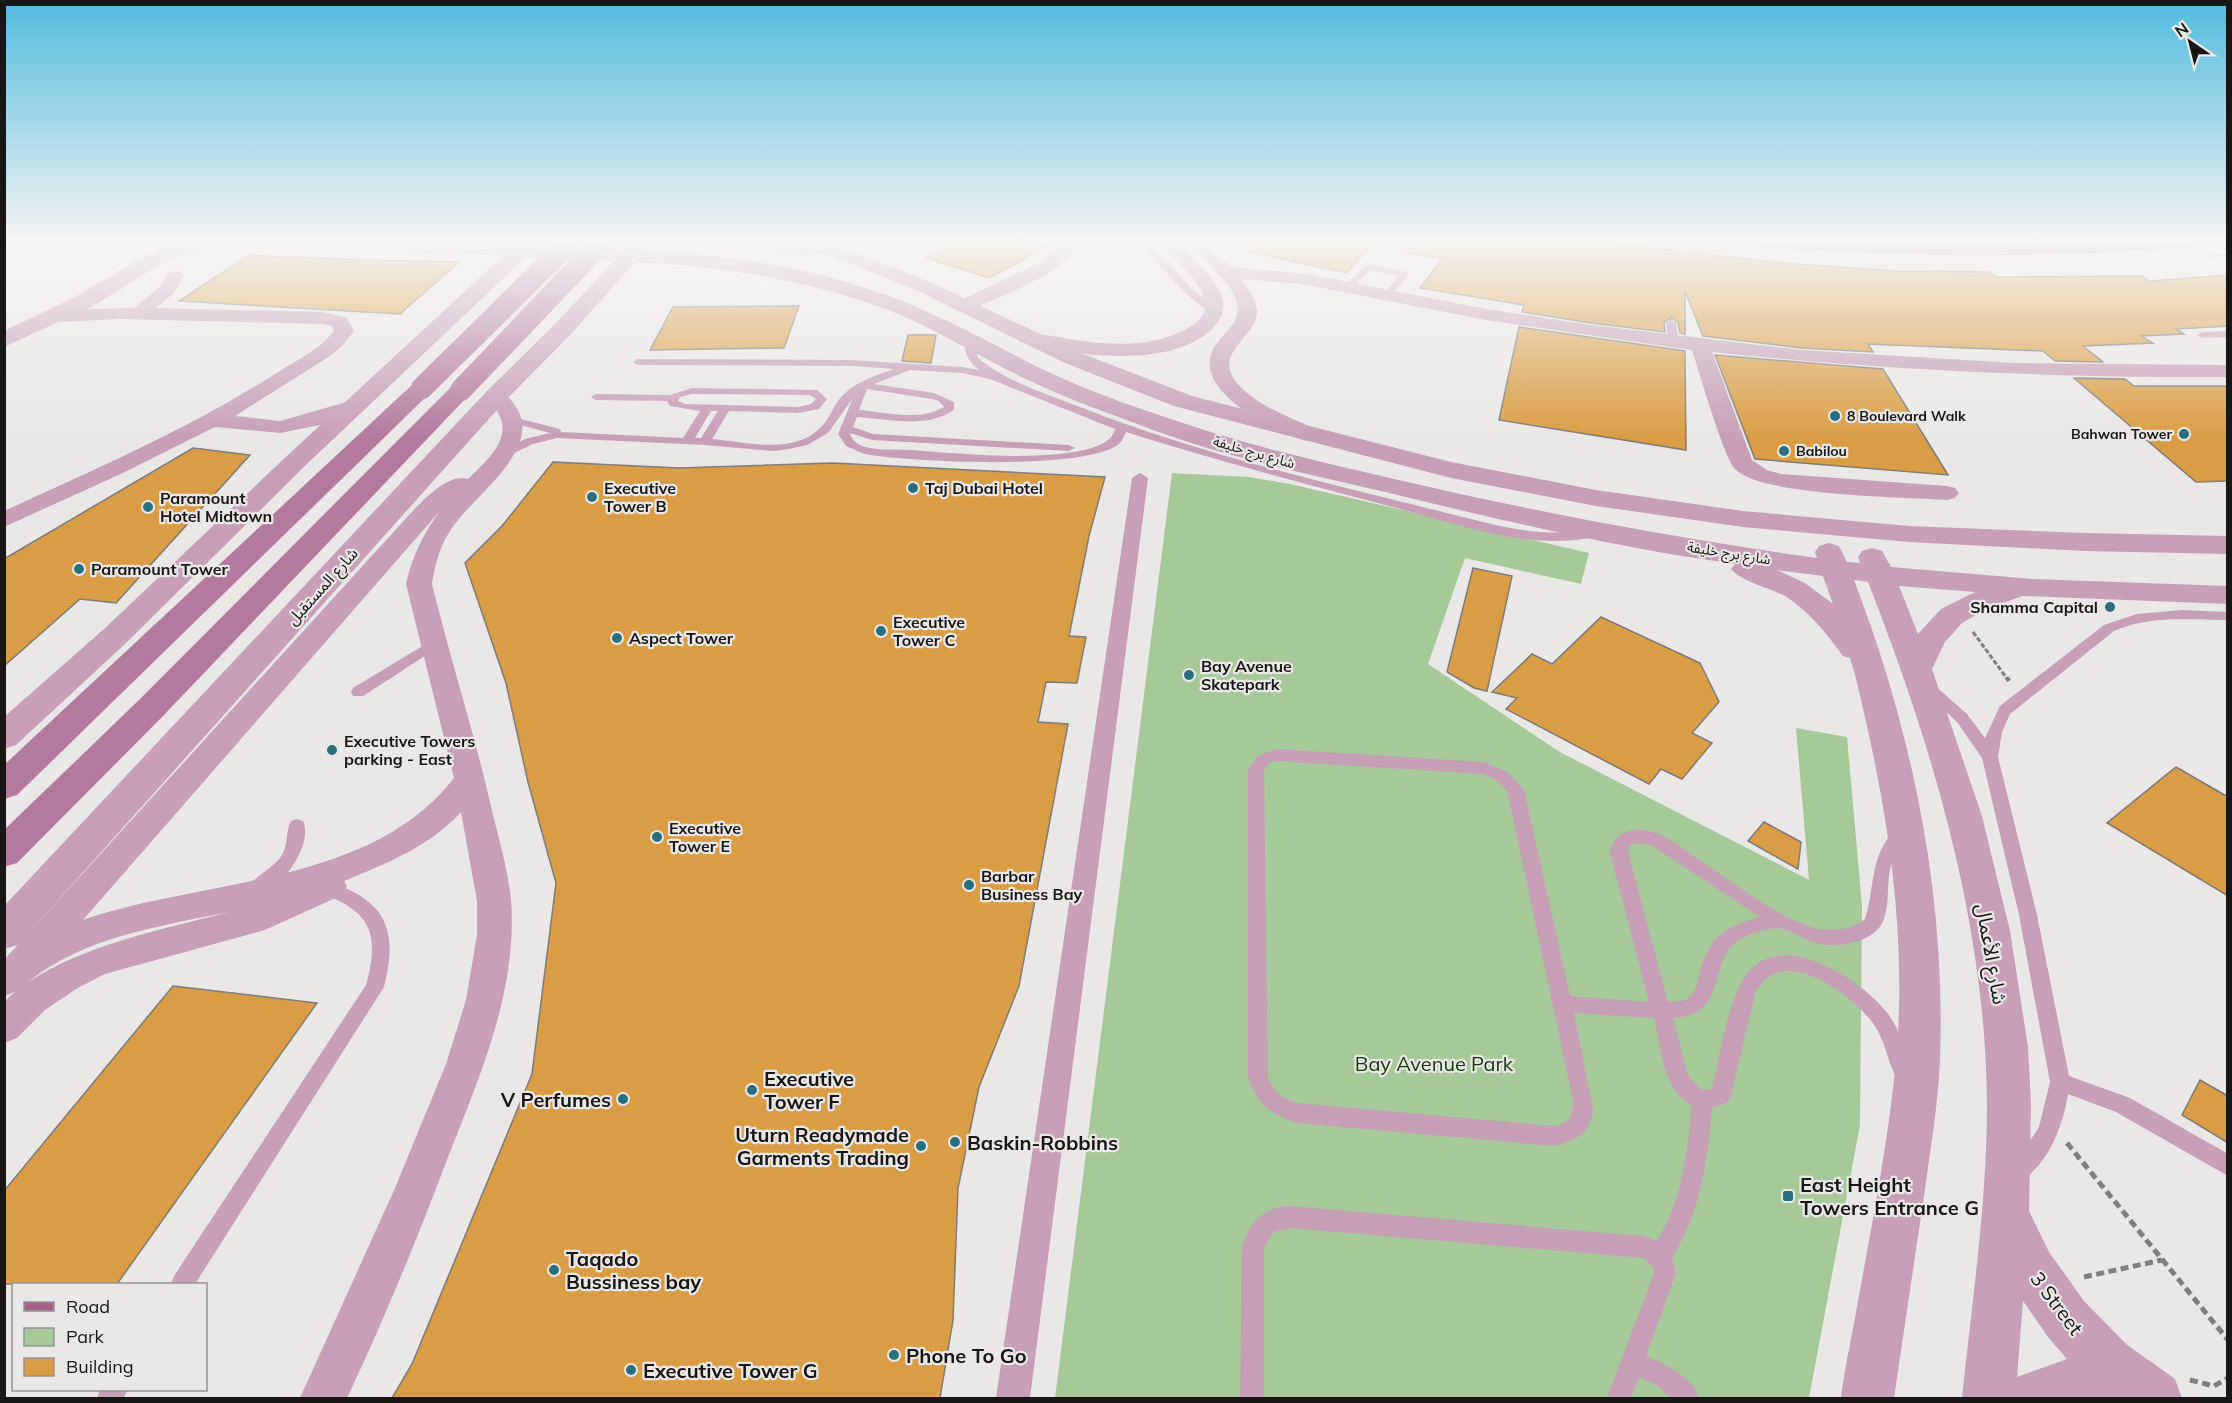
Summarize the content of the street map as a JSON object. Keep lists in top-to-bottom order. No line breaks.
{"streets":{"street":["شارع برج خليفة","شارع المستقبل","شارع الأعمال","3 Street"]},"crossings":[["شارع برج خليفة","شارع الأعمال"],["شارع الأعمال","3 Street"]],"parks":["Bay Avenue Park"],"places":{"other":["8 Boulevard Walk","Bahwan Tower","Babilou","Taj Dubai Hotel","Executive Tower B","Paramount Hotel Midtown","Paramount Tower","Shamma Capital","Executive Tower C","Aspect Tower","Bay Avenue Skatepark","Executive Towers parking - East","Executive Tower E","Barbar Business Bay","Executive Tower F","V Perfumes","Baskin-Robbins","Uturn Readymade Garments Trading","Taqado Bussiness bay","Phone To Go","Executive Tower G"],"transit":["East Height Towers Entrance G"]},"legend":["Road","Park","Building"],"north":"top left"}
